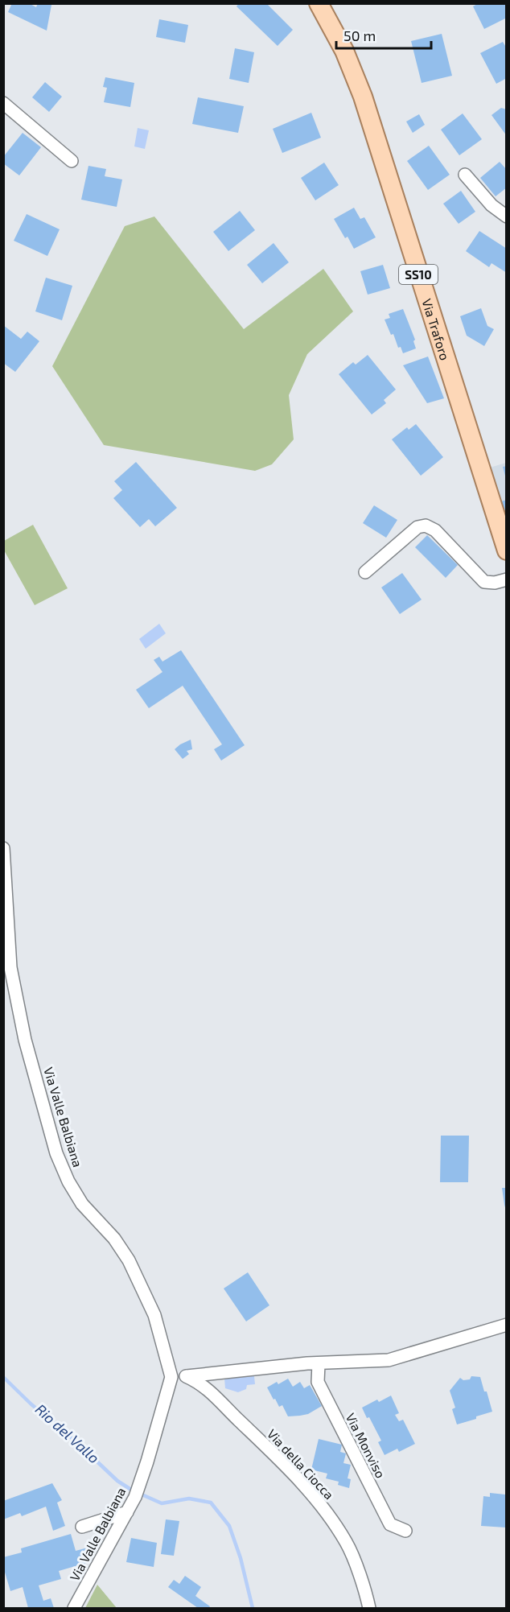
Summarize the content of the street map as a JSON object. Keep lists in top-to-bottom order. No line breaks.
{"streets":{"main road":["SS10","Via Traforo"],"street":["Via Valle Balbiana","Via Monviso","Via della Ciocca"]},"water":["Rio del Vallo"],"scale_bar":"50 m"}
